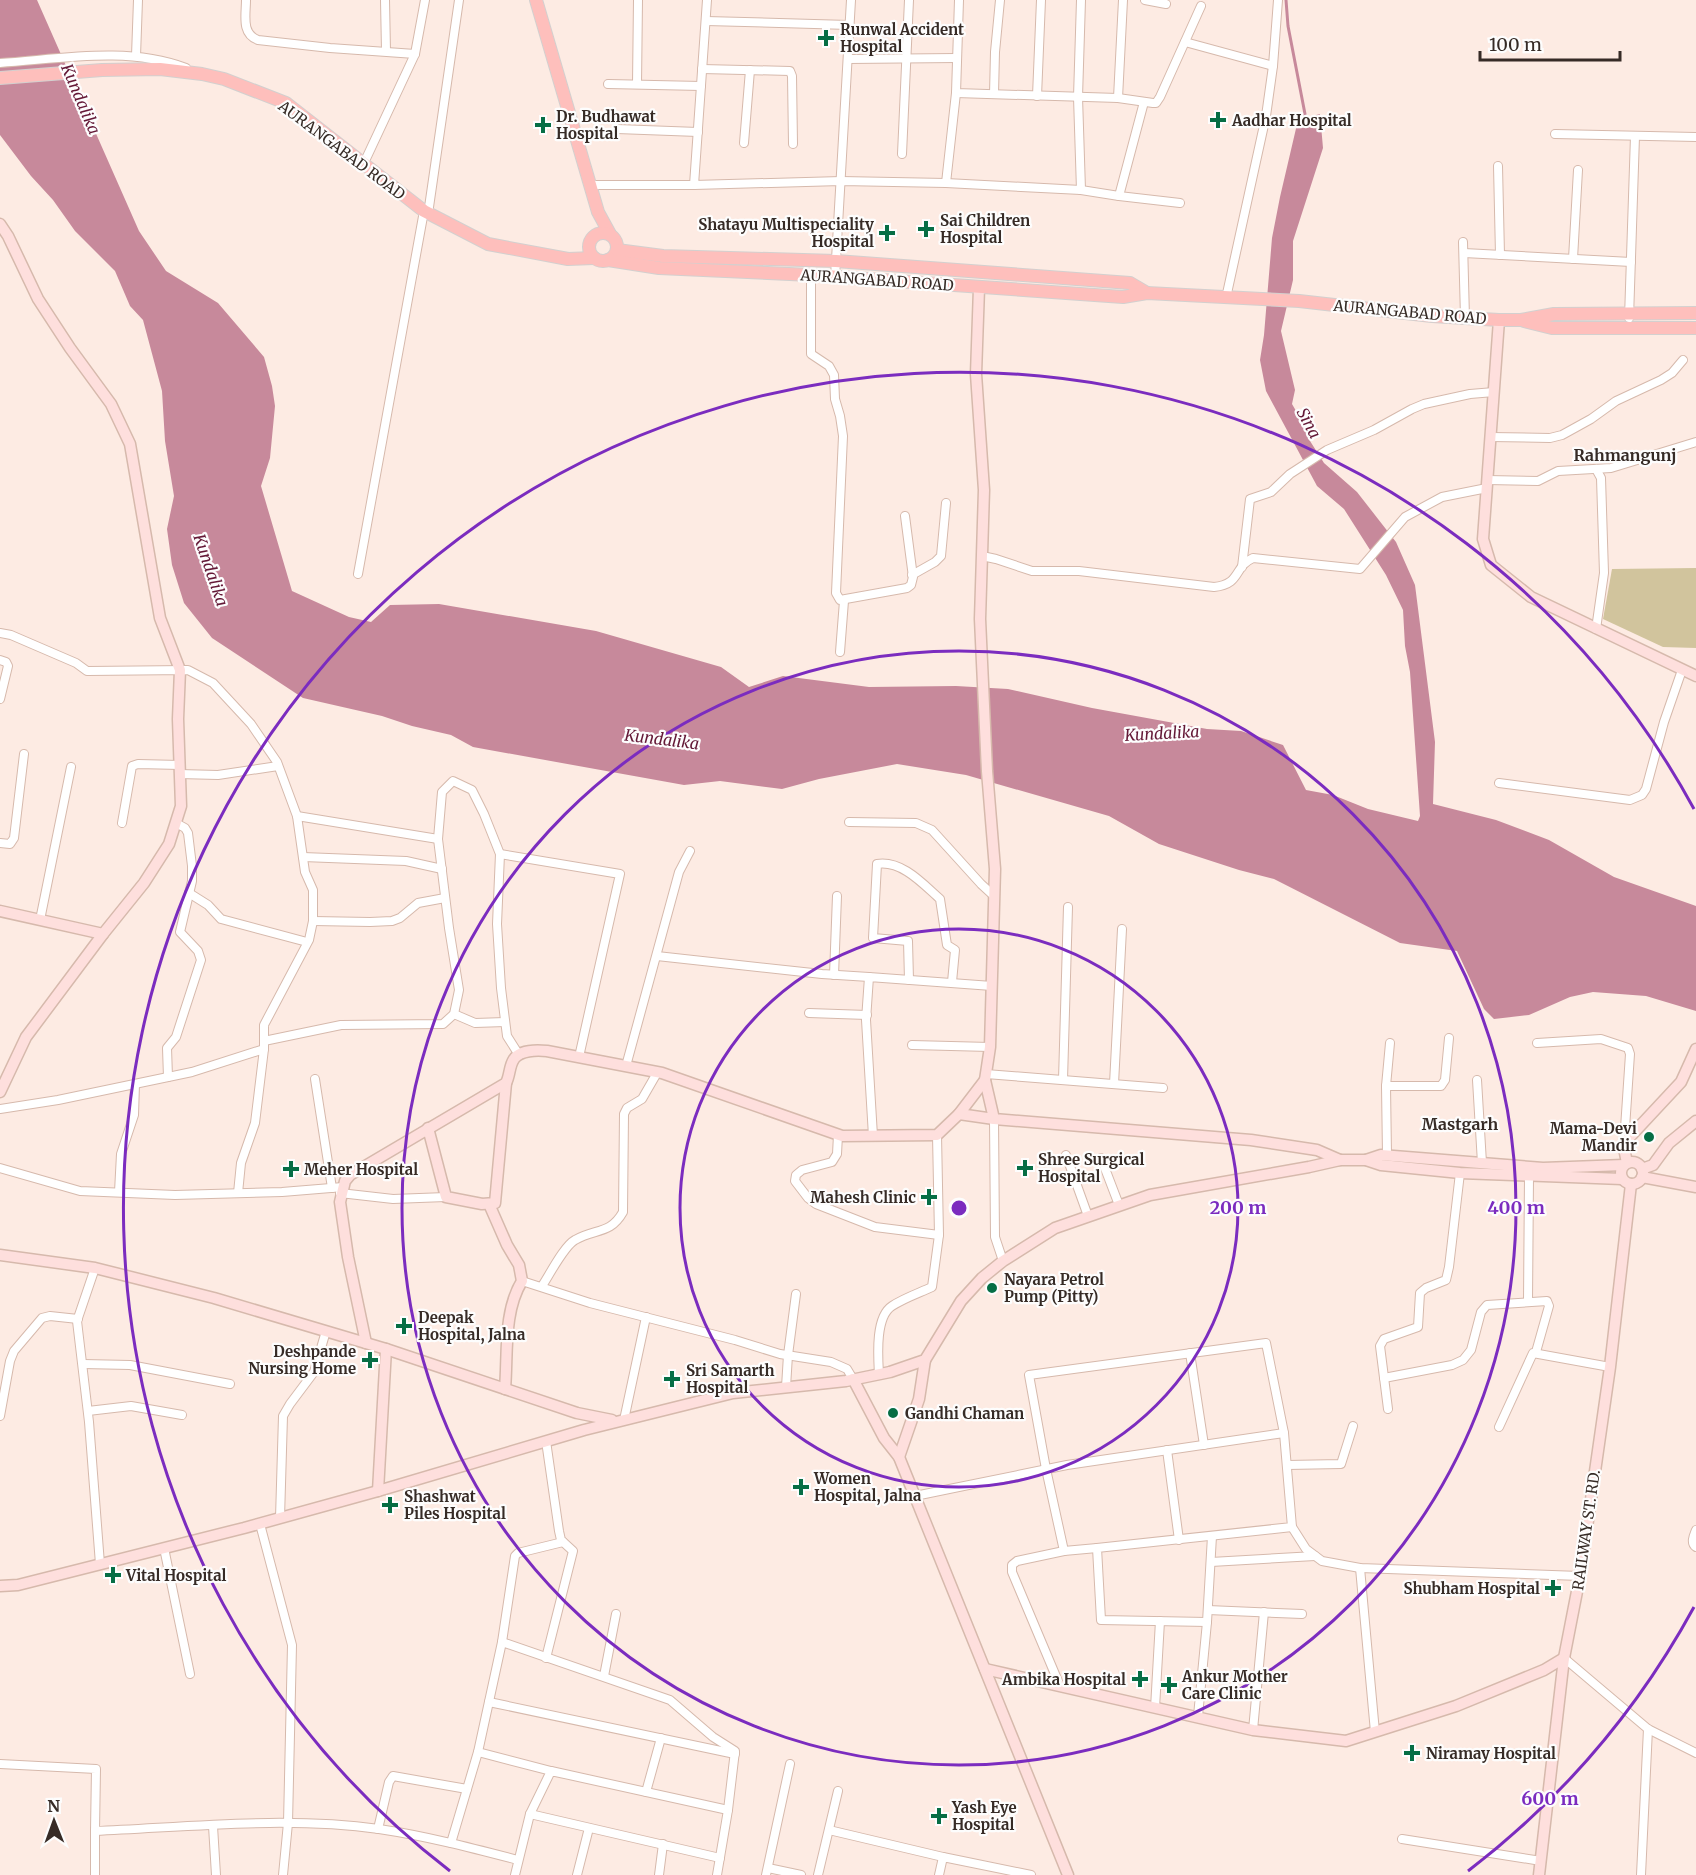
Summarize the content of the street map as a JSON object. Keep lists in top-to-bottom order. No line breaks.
{"streets":{"main road":["AURANGABAD ROAD"],"street":["RAILWAY ST. RD."]},"districts":["Rahmangunj","Mastgarh"],"water":["Kundalika","Sina"],"places":{"health":["Runwal Accident Hospital","Aadhar Hospital","Dr. Budhawat Hospital","Sai Children Hospital","Shatayu Multispeciality Hospital","Shree Surgical Hospital","Meher Hospital","Mahesh Clinic","Deepak Hospital, Jalna","Deshpande Nursing Home","Sri Samarth Hospital","Women Hospital, Jalna","Shashwat Piles Hospital","Vital Hospital","Shubham Hospital","Ambika Hospital","Ankur Mother Care Clinic","Niramay Hospital","Yash Eye Hospital"],"other":["Mama-Devi Mandir","Nayara Petrol Pump (Pitty)","Gandhi Chaman"]},"scale_bar":"100 m","north":"top","rings":["200 m","400 m","600 m"]}
